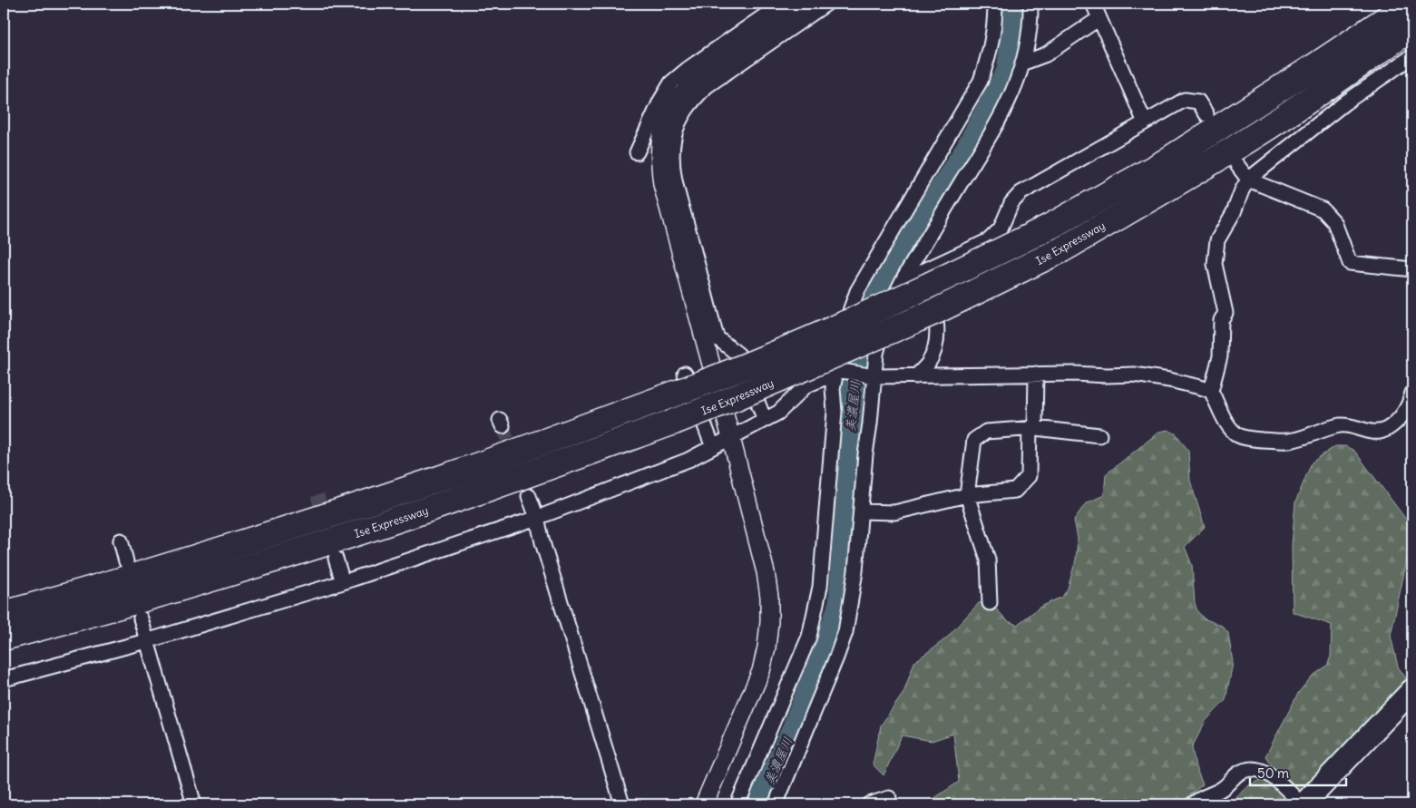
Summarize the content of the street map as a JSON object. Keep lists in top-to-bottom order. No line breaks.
{"streets":{"highway":["Ise Expressway"]},"water":["美濃屋川"],"scale_bar":"50 m"}
